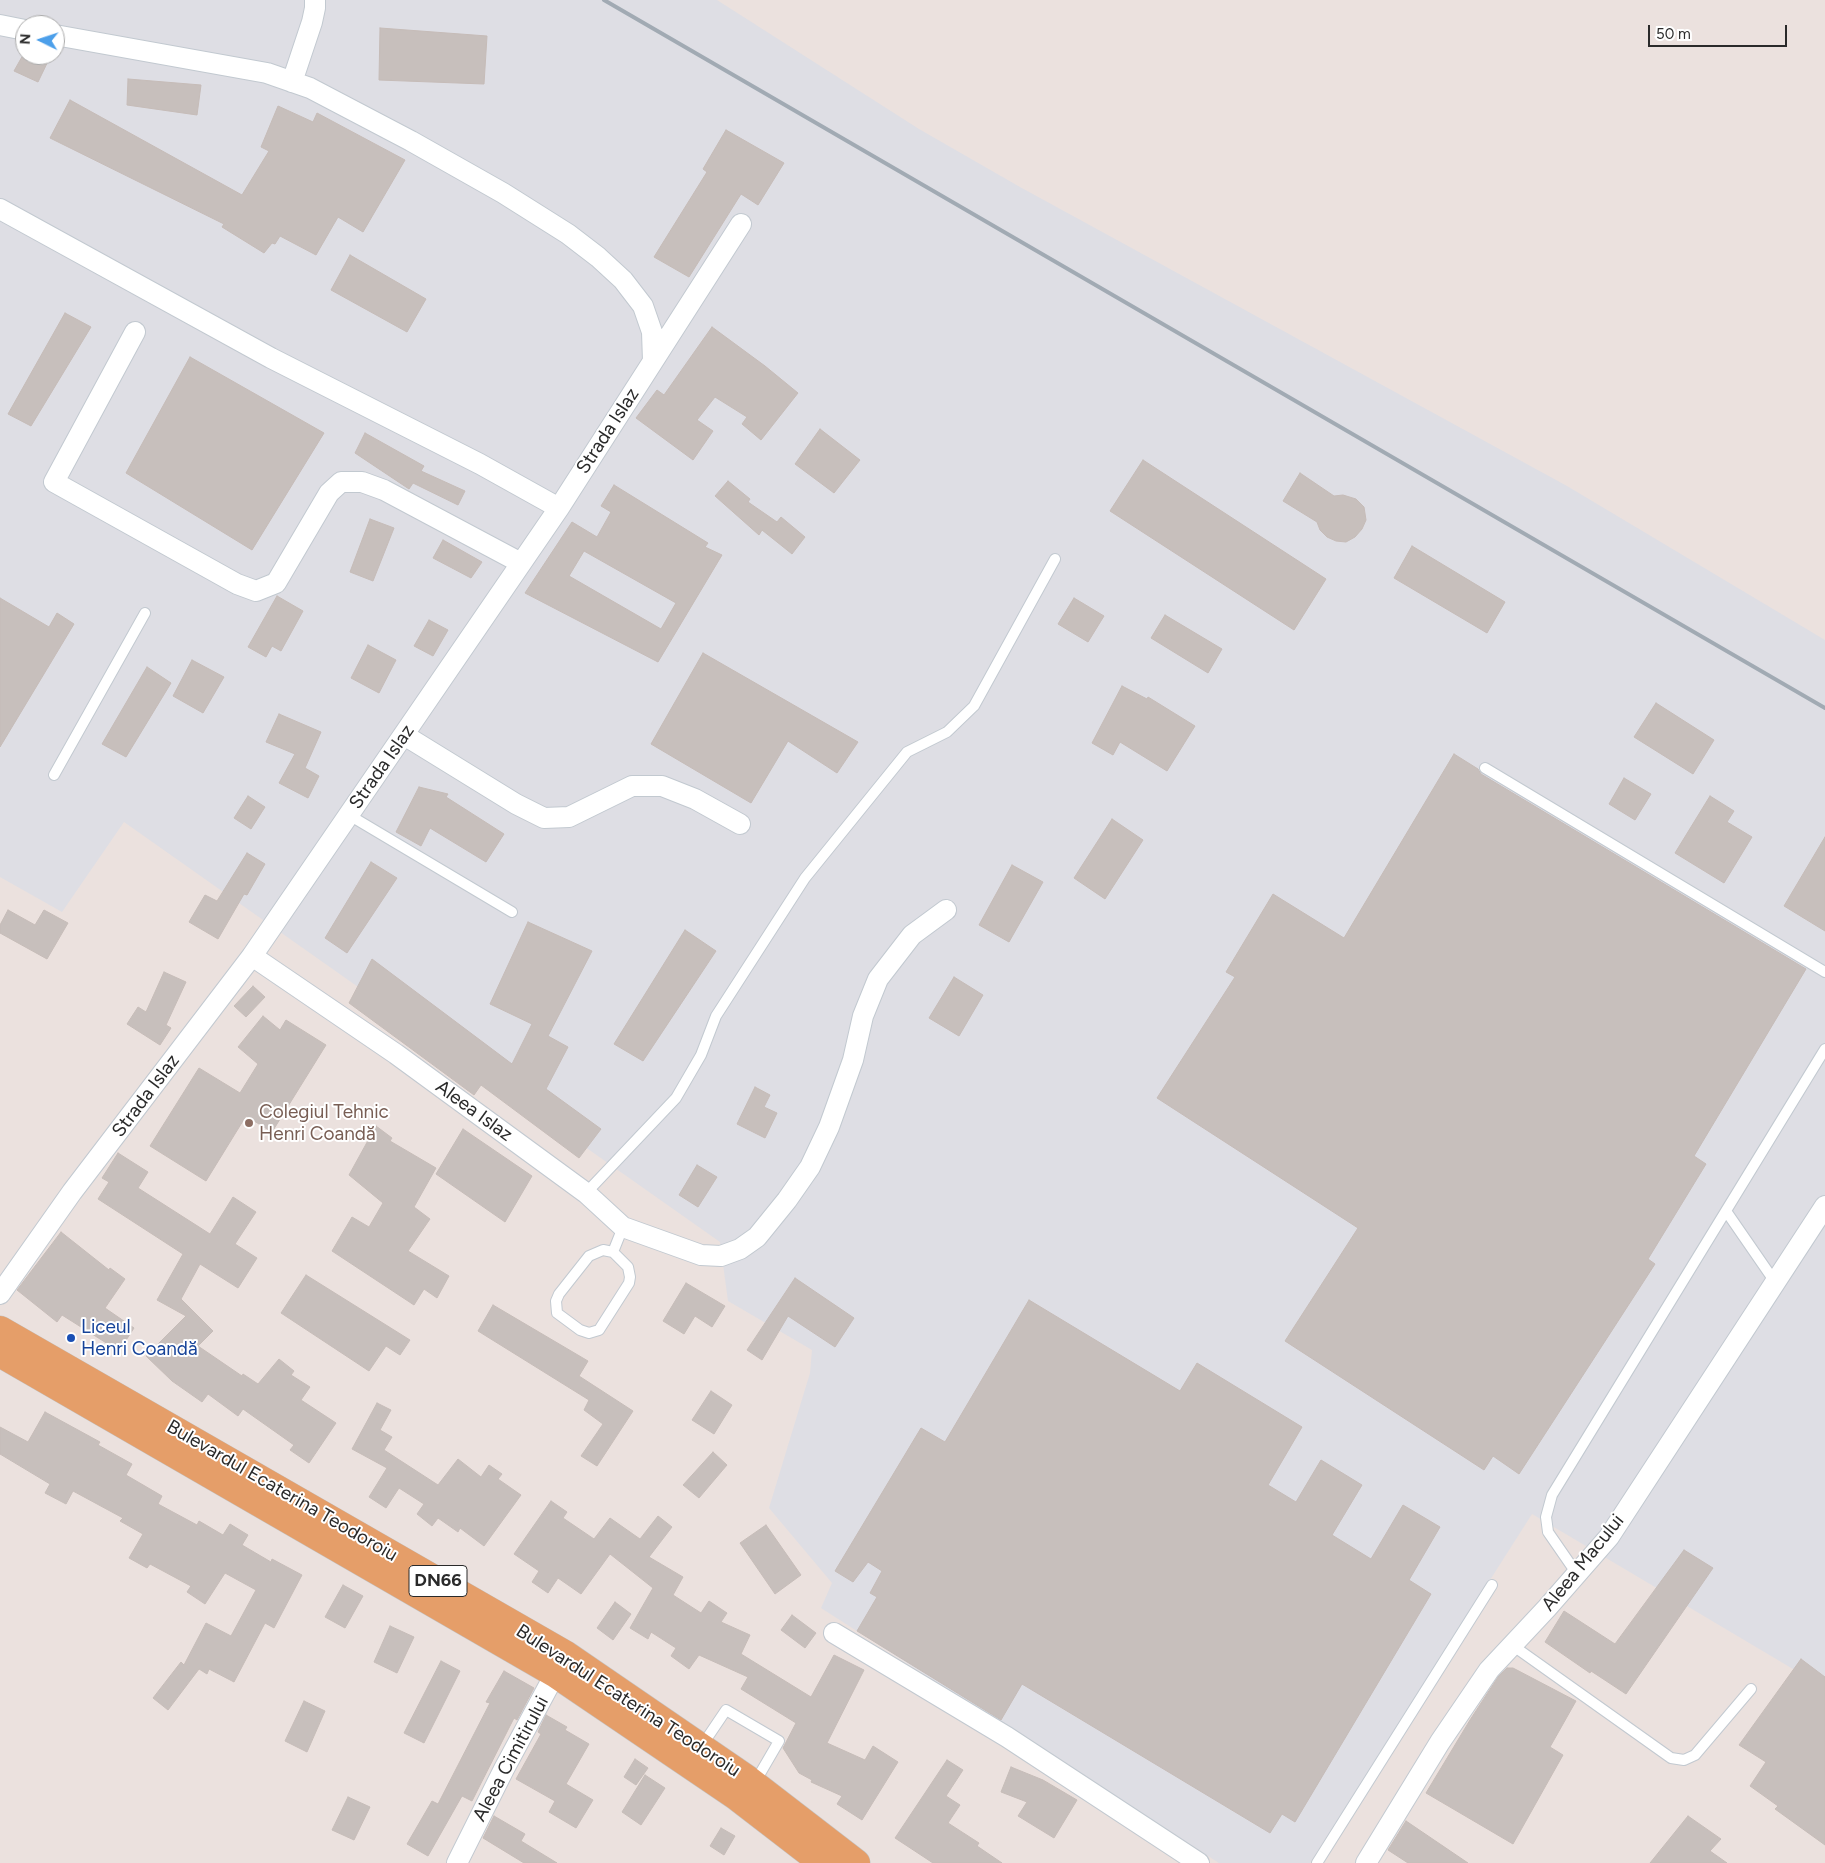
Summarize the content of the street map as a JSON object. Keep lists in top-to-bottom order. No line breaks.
{"streets":{"main road":["Bulevardul Ecaterina Teodoroiu","DN66"],"street":["Strada Islaz","Aleea Islaz","Aleea Macului","Aleea Cimitirului"]},"crossings":[["Strada Islaz","Aleea Islaz"],["Bulevardul Ecaterina Teodoroiu","Aleea Cimitirului"]],"places":["Colegiul Tehnic Henri Coandă","Liceul Henri Coandă"],"scale_bar":"50 m","north":"left"}
